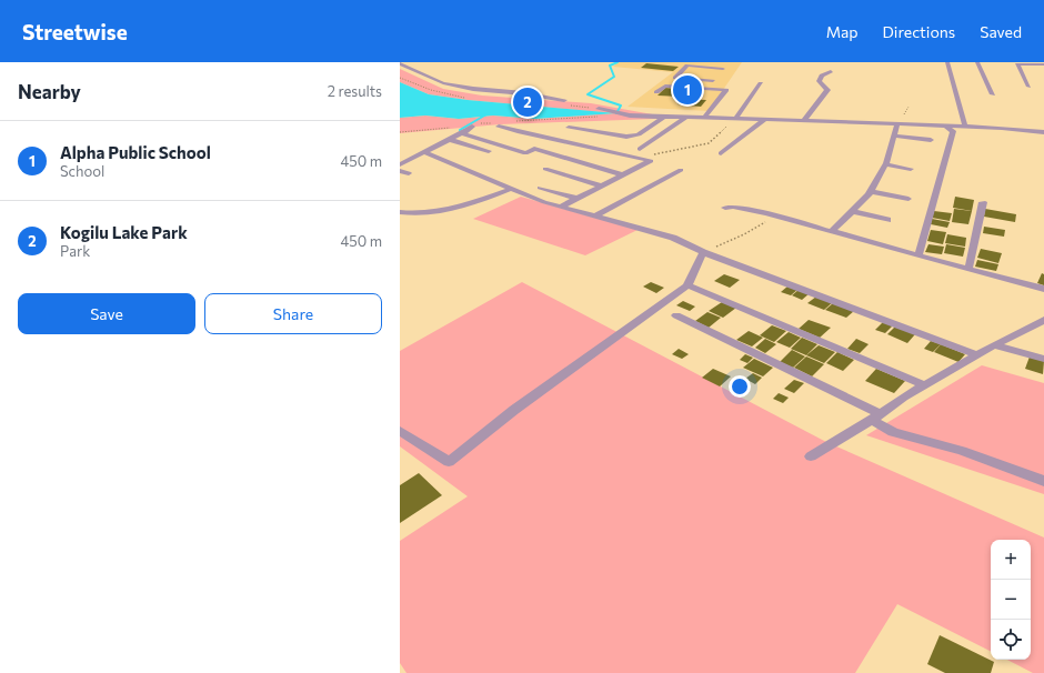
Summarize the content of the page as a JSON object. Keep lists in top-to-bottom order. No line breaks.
{"page":{"header":"Streetwise","nav":["Map","Directions","Saved"],"heading":["Nearby","2 results"],"pins":["1","2"],"list":[{"mark":"1","name":"Alpha Public School","note":"School","value":"450 m"},{"mark":"2","name":"Kogilu Lake Park","note":"Park","value":"450 m"}],"buttons":["Save","Share"],"map_buttons":["+","−"]}}
